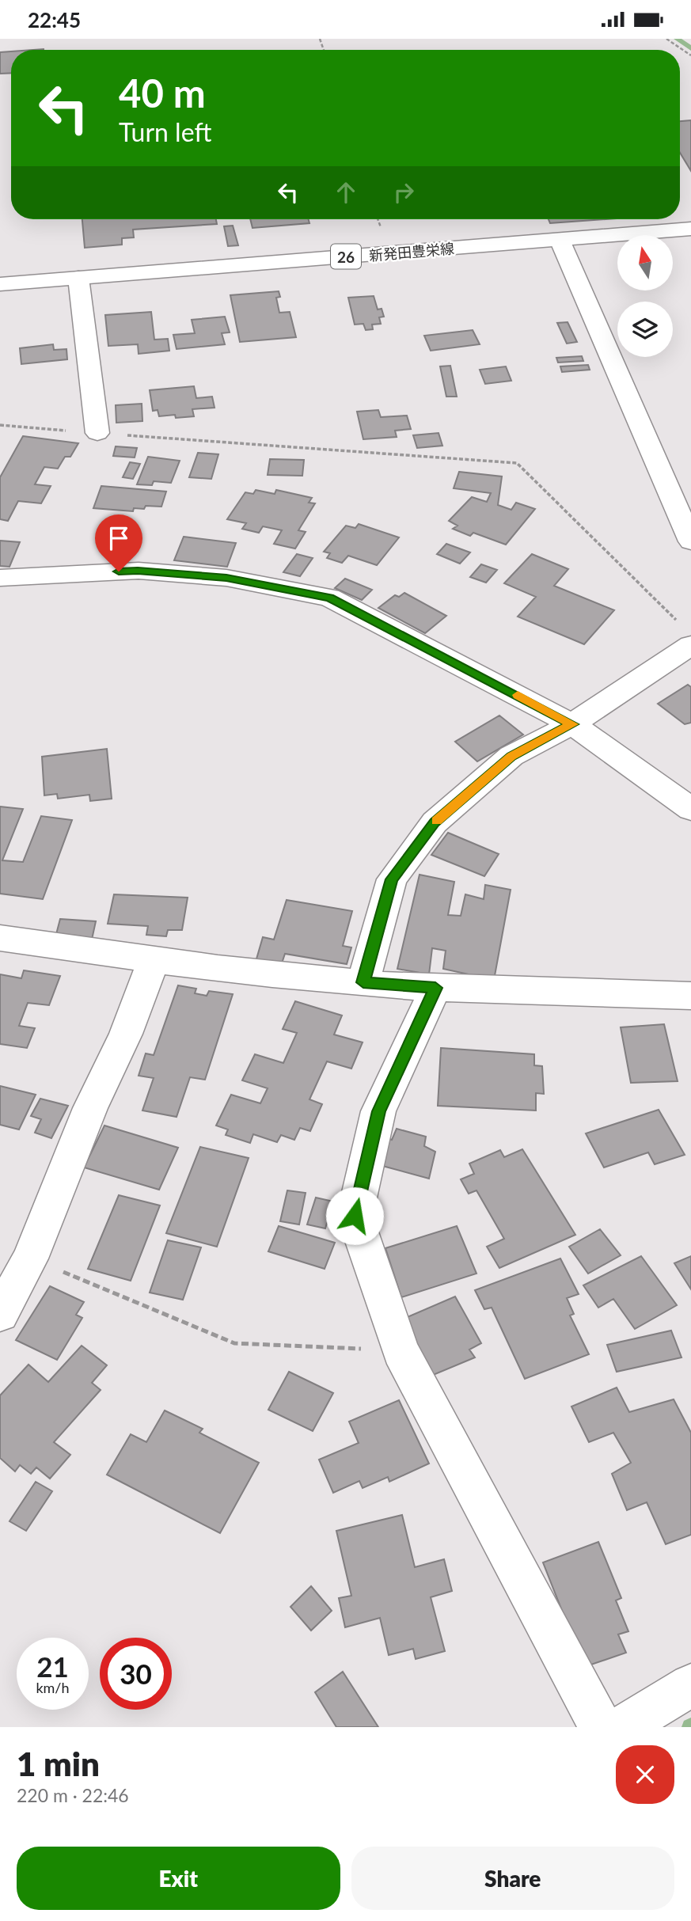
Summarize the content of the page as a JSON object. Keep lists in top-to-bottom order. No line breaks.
{"streets":{"street":["新発田豊栄線","26"]},"north":"top","page":{"status":"22:45","turn":["40 m","Turn left"],"speed":"21 km/h","limit":"30","heading":["1 min","220 m · 22:46"],"buttons":["Exit","Share"]}}
